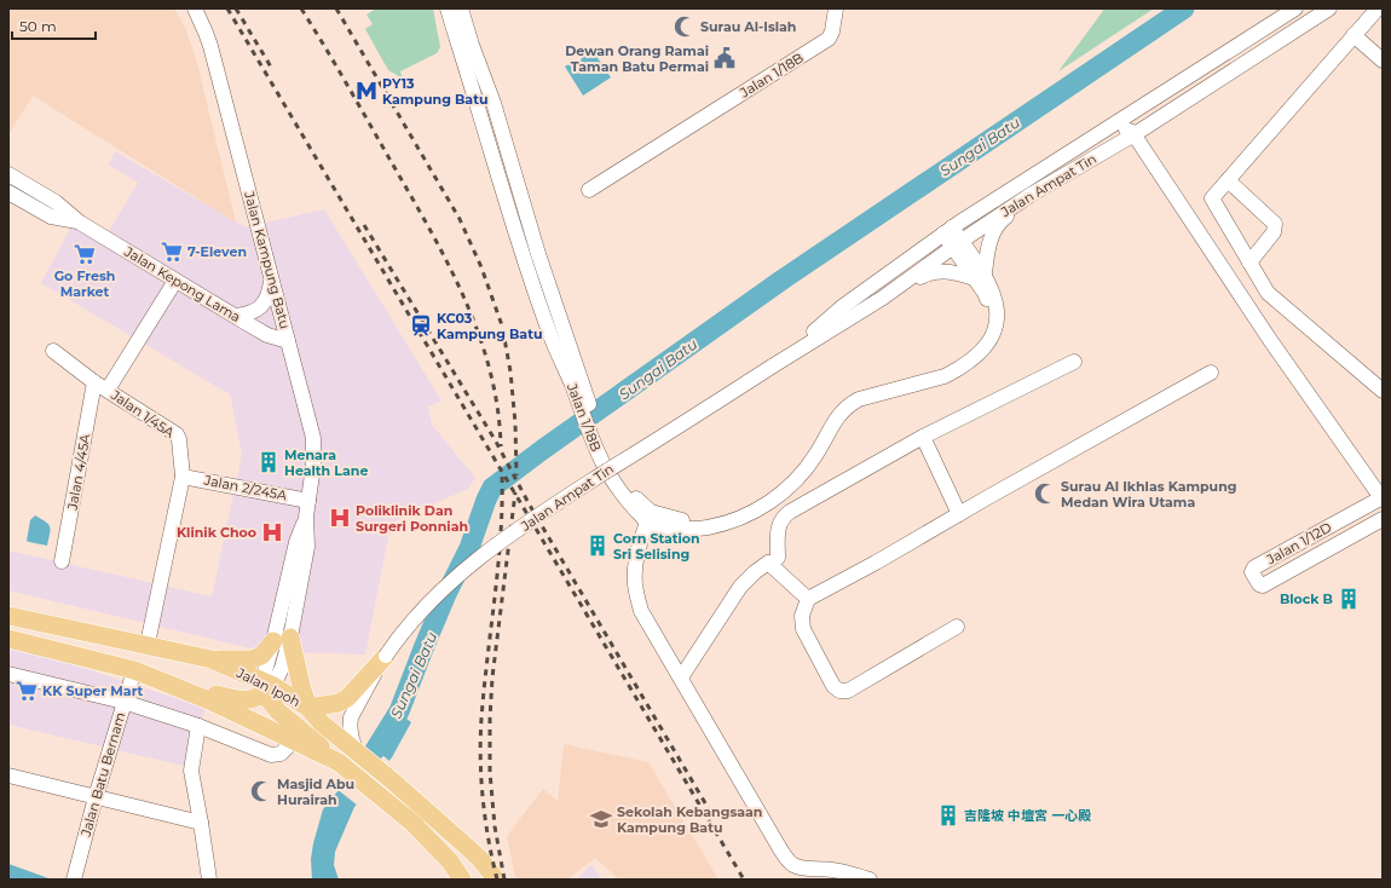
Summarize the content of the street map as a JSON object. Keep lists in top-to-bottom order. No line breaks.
{"streets":{"main road":["Jalan Ipoh"],"street":["Jalan 1/18B","Jalan Ampat Tin","Jalan Kampung Batu","Jalan Kepong Lama","Jalan 1/45A","Jalan 4/45A","Jalan 2/245A","Jalan 1/12D","Jalan Batu Bernam"]},"crossings":[["Jalan 1/18B","Jalan Ampat Tin"],["Jalan Ampat Tin","Jalan Ipoh"],["Jalan Kampung Batu","Jalan Kepong Lama"],["Jalan Kampung Batu","Jalan 2/245A"],["Jalan Kampung Batu","Jalan Ipoh"],["Jalan 1/45A","Jalan 4/45A"],["Jalan 1/45A","Jalan 2/245A"],["Jalan 1/45A","Jalan Ipoh"]],"water":["Sungai Batu"],"places":{"mosque":["Surau Al-Islah","Surau Al Ikhlas Kampung Medan Wira Utama","Masjid Abu Hurairah"],"public building":["Dewan Orang Ramai Taman Batu Permai"],"metro station":["PY13 Kampung Batu"],"supermarket":["7-Eleven","Go Fresh Market","KK Super Mart"],"station":["KC03 Kampung Batu"],"building":["Menara Health Lane","Corn Station Sri Selising","Block B","吉隆坡 中壇宮 一心殿"],"hospital":["Poliklinik Dan Surgeri Ponniah","Klinik Choo"],"school or university":["Sekolah Kebangsaan Kampung Batu"]},"scale_bar":"50 m"}
